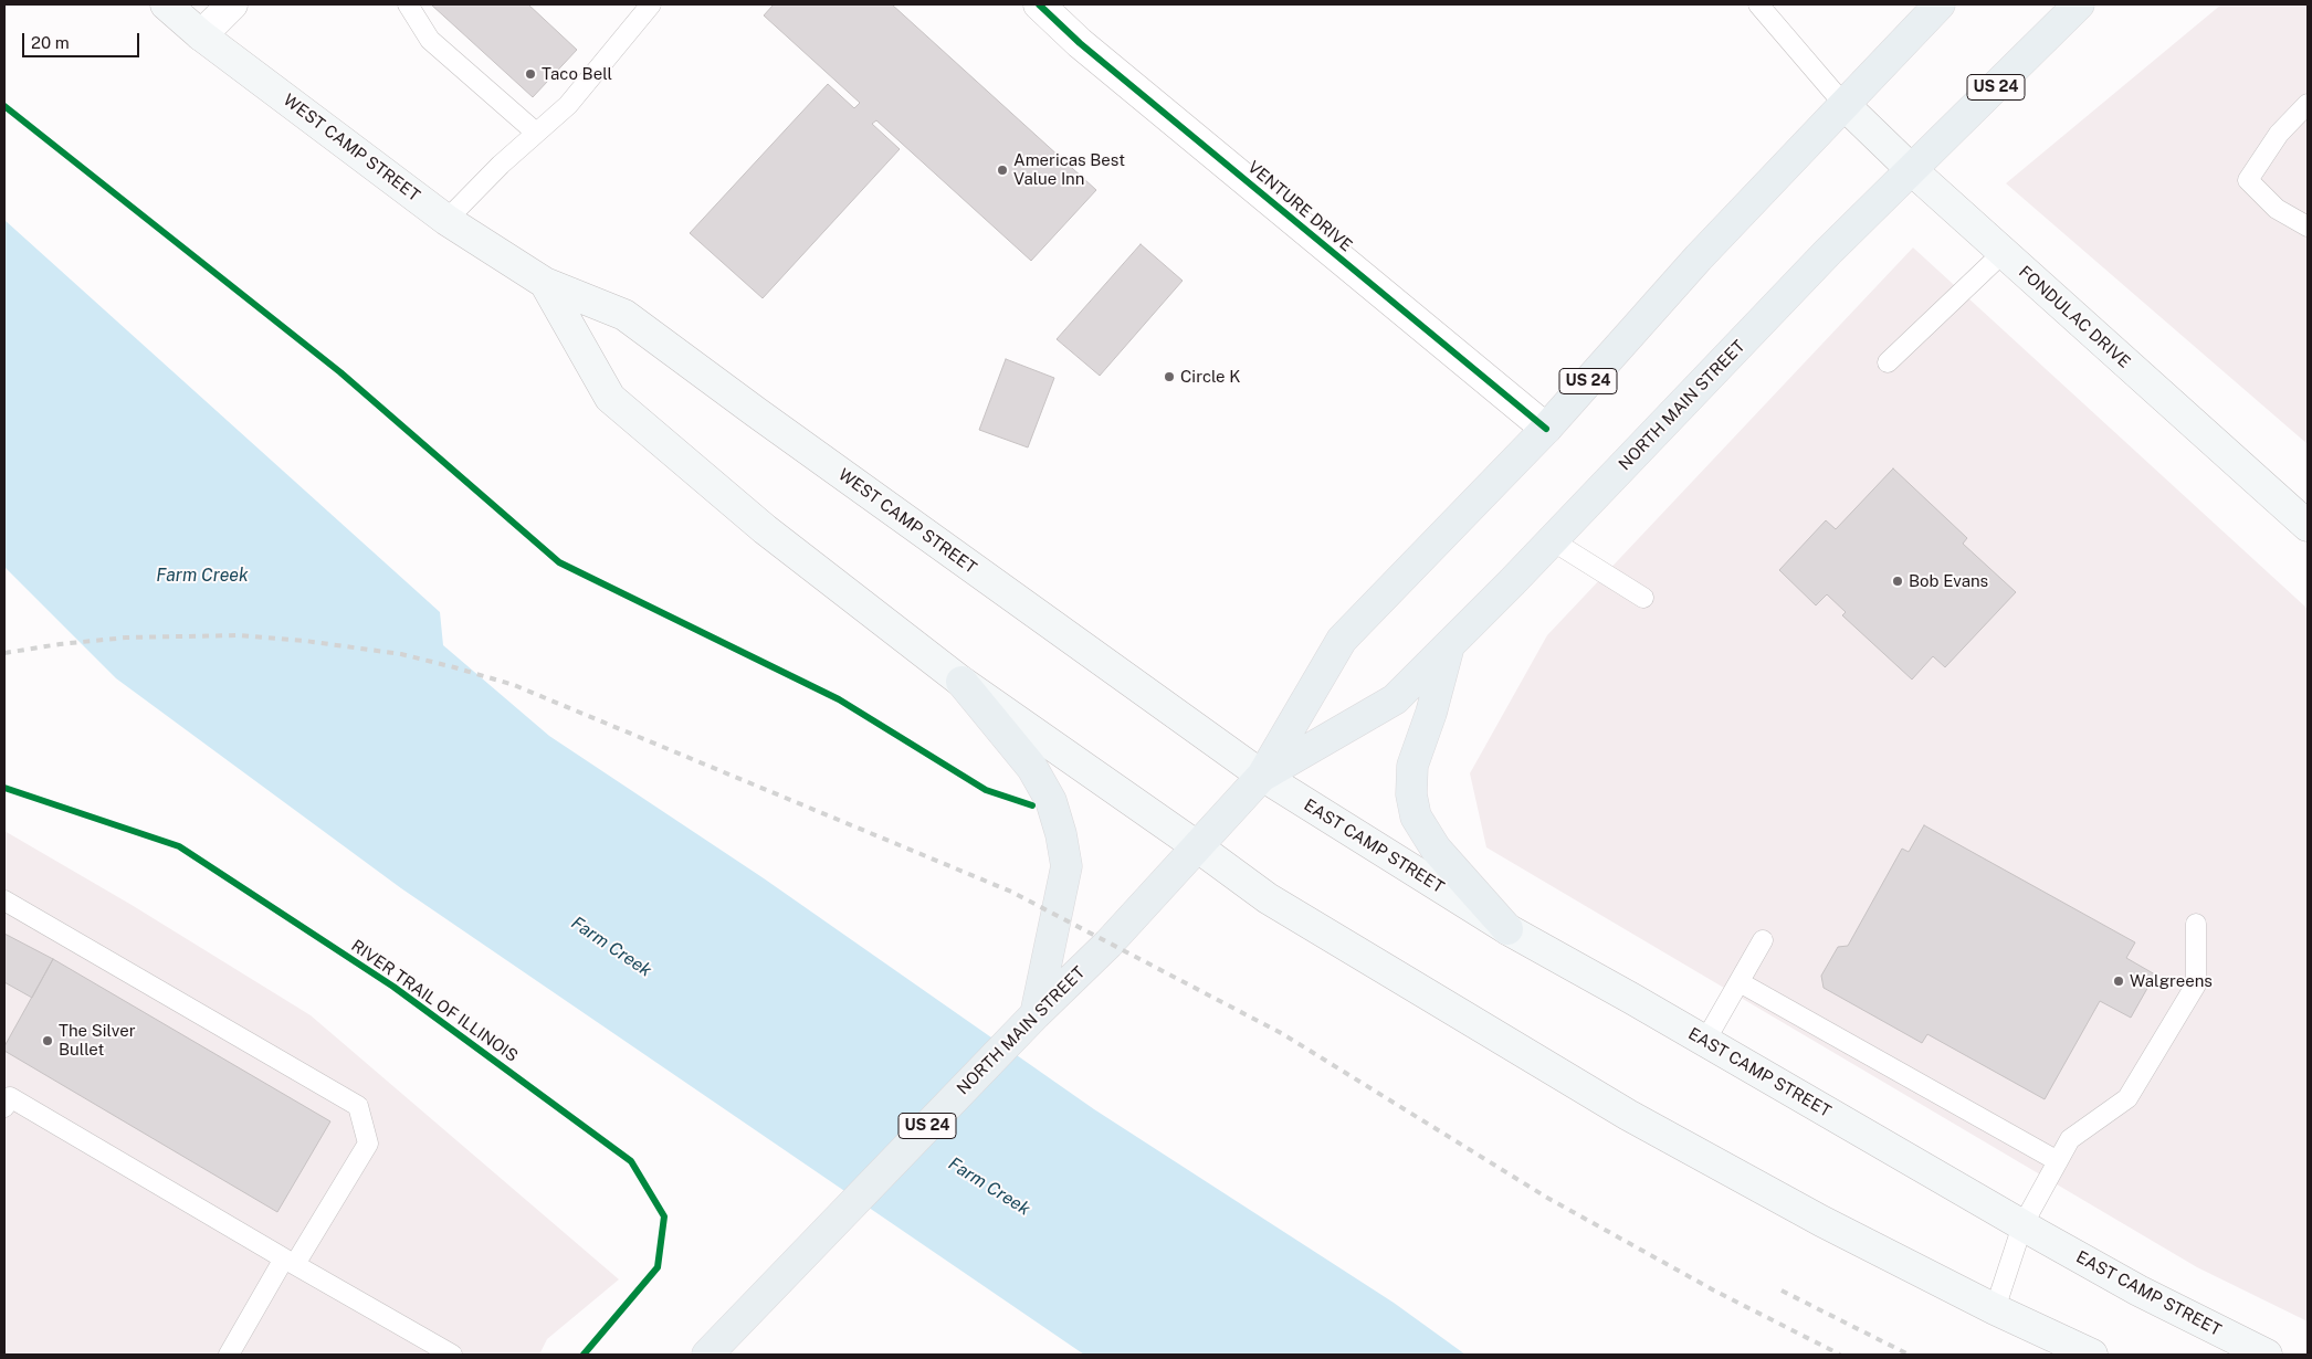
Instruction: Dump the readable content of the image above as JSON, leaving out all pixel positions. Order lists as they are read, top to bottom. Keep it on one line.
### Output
{"streets":{"main road":["US 24","WEST CAMP STREET","FONDULAC DRIVE","NORTH MAIN STREET","EAST CAMP STREET"],"street":["VENTURE DRIVE"],"cycle path":["RIVER TRAIL OF ILLINOIS"]},"crossings":[["WEST CAMP STREET","NORTH MAIN STREET"],["WEST CAMP STREET","EAST CAMP STREET"],["VENTURE DRIVE","NORTH MAIN STREET"],["FONDULAC DRIVE","NORTH MAIN STREET"],["NORTH MAIN STREET","EAST CAMP STREET"]],"water":["Farm Creek"],"places":["Taco Bell","Americas Best Value Inn","Circle K","Bob Evans","Walgreens","The Silver Bullet"],"scale_bar":"20 m"}
